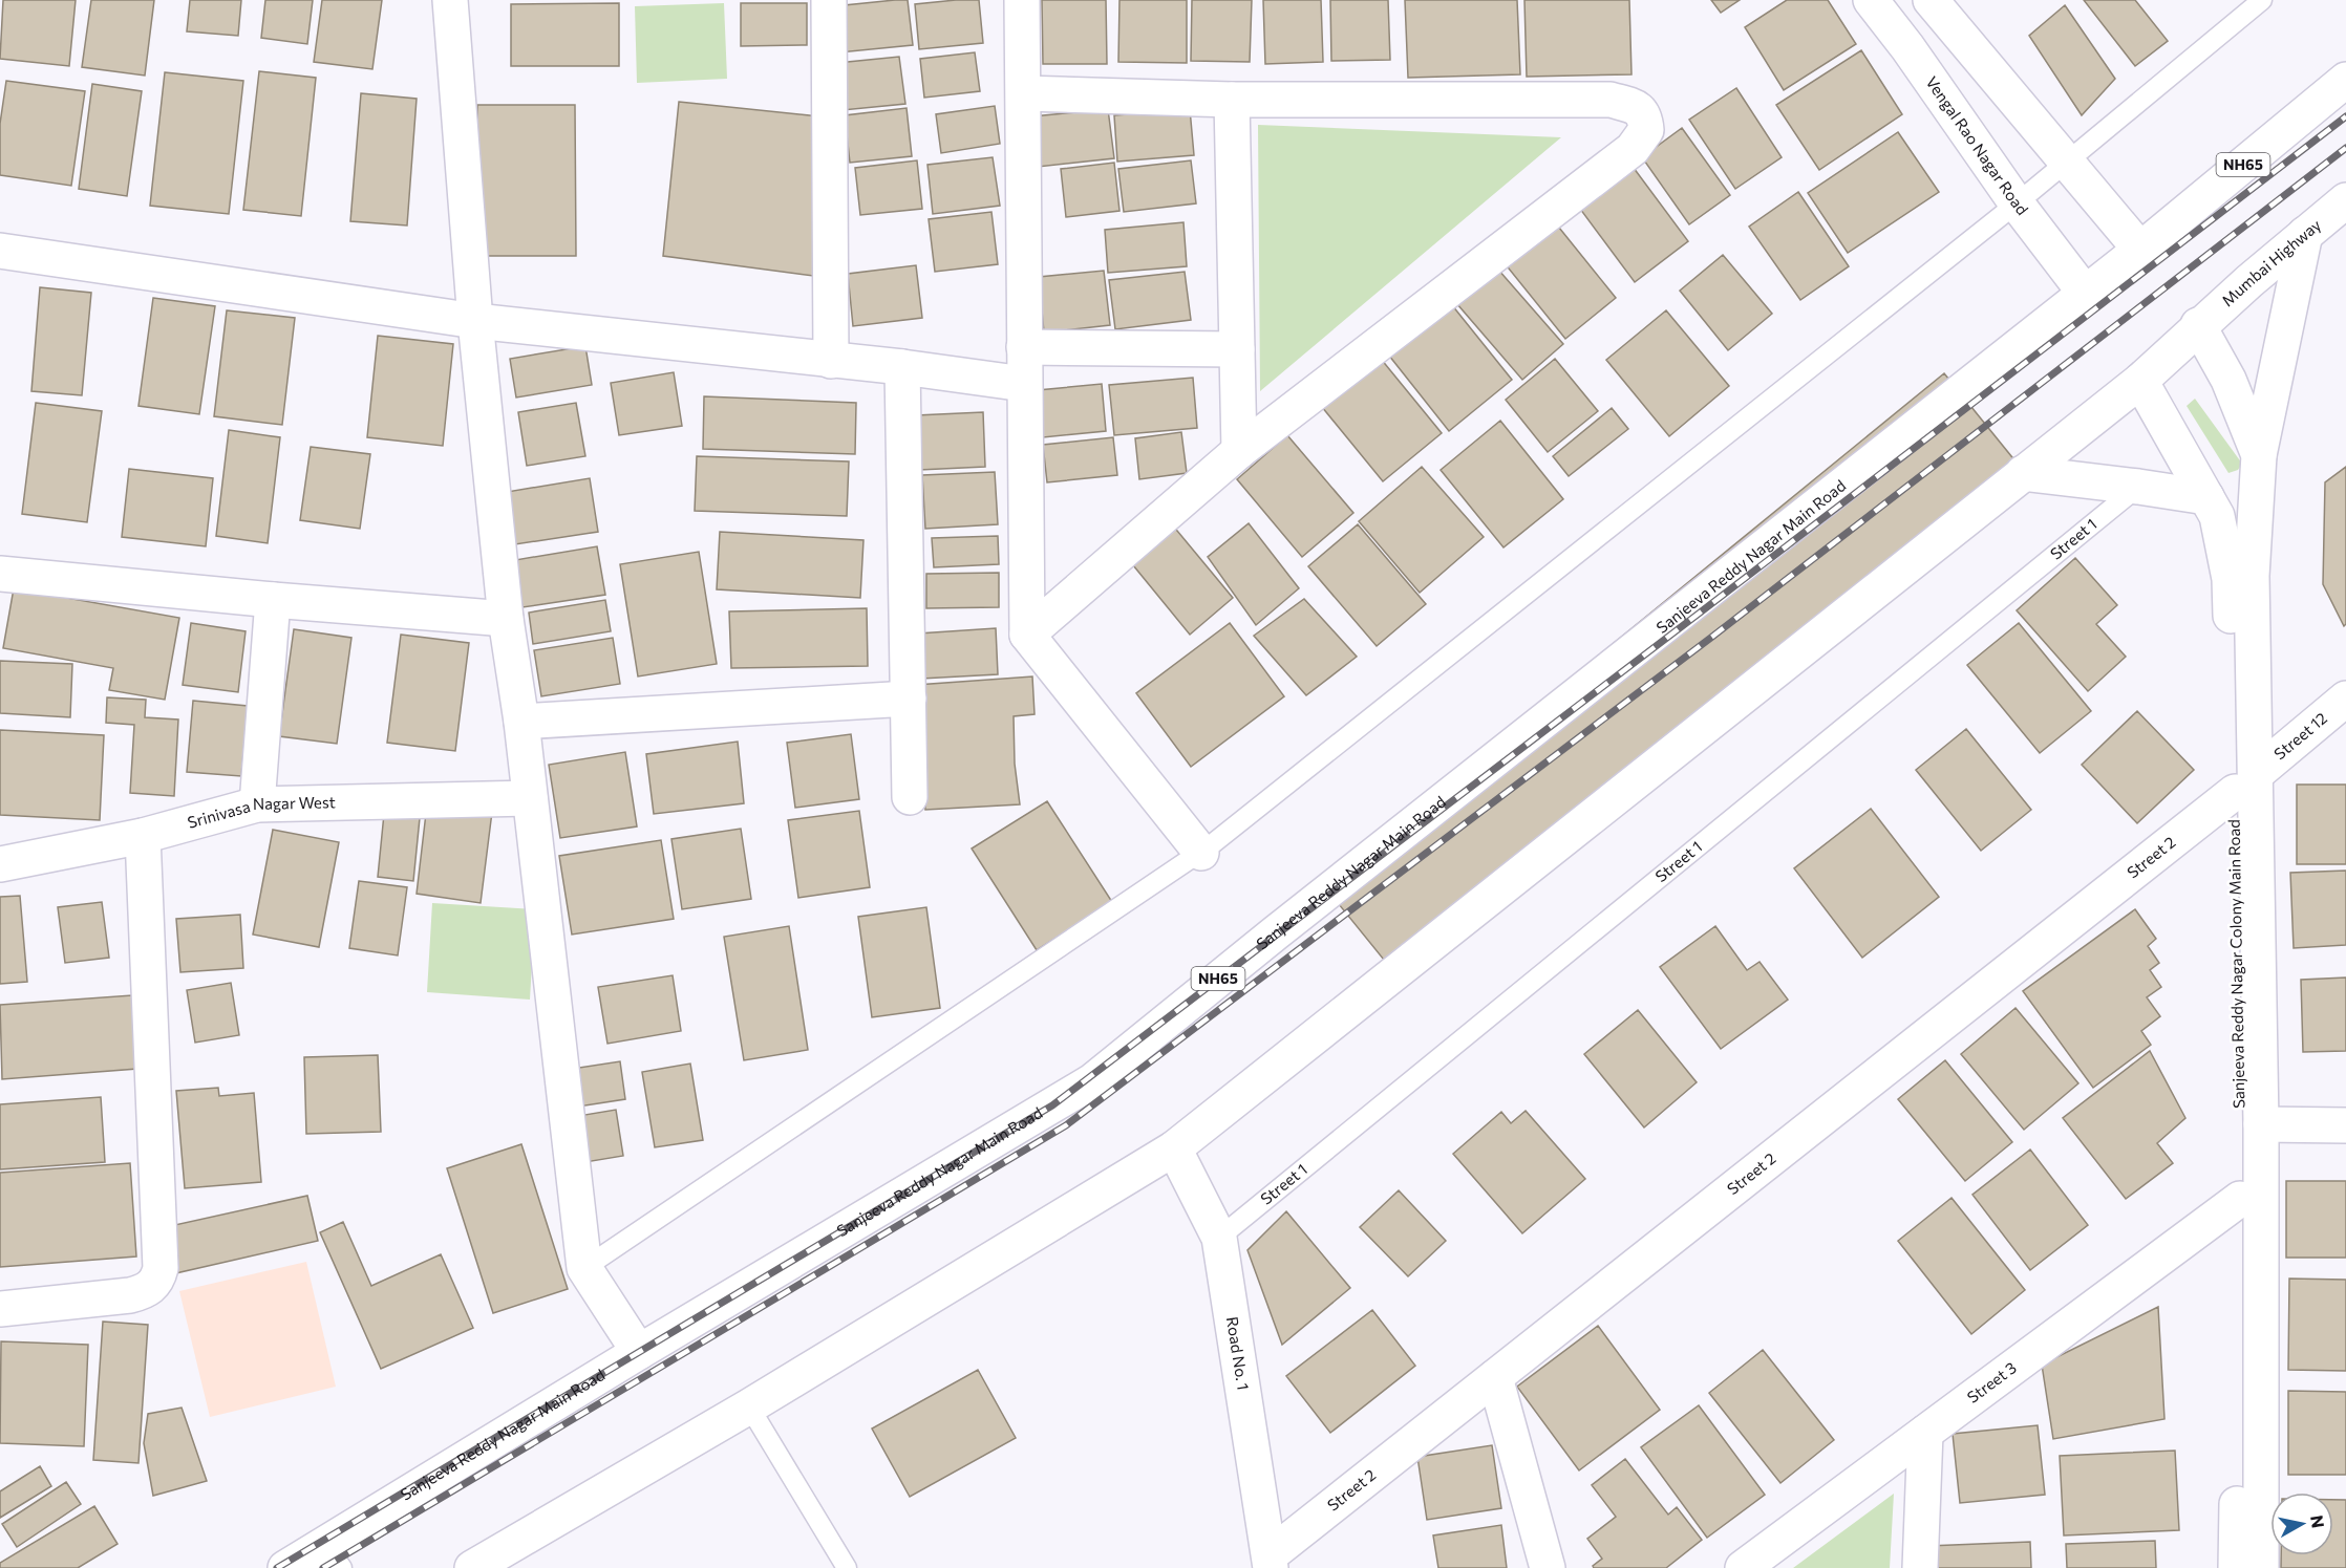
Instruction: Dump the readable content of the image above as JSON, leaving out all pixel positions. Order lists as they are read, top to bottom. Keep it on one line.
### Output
{"streets":{"main road":["Vengal Rao Nagar Road","NH65","Mumbai Highway","Sanjeeva Reddy Nagar Main Road","Street 12","Srinivasa Nagar West","Street 2","Sanjeeva Reddy Nagar Colony Main Road","Road No. 1","Street 3"],"lane":["Street 1"]},"crossings":[["Vengal Rao Nagar Road","NH65"],["Vengal Rao Nagar Road","Sanjeeva Reddy Nagar Main Road"],["NH65","Sanjeeva Reddy Nagar Main Road"],["Mumbai Highway","Sanjeeva Reddy Nagar Colony Main Road"],["Street 1","Road No. 1"],["Street 12","Street 2"],["Street 12","Sanjeeva Reddy Nagar Colony Main Road"],["Street 2","Sanjeeva Reddy Nagar Colony Main Road"],["Street 2","Road No. 1"],["Sanjeeva Reddy Nagar Colony Main Road","Street 3"]],"north":"right"}
